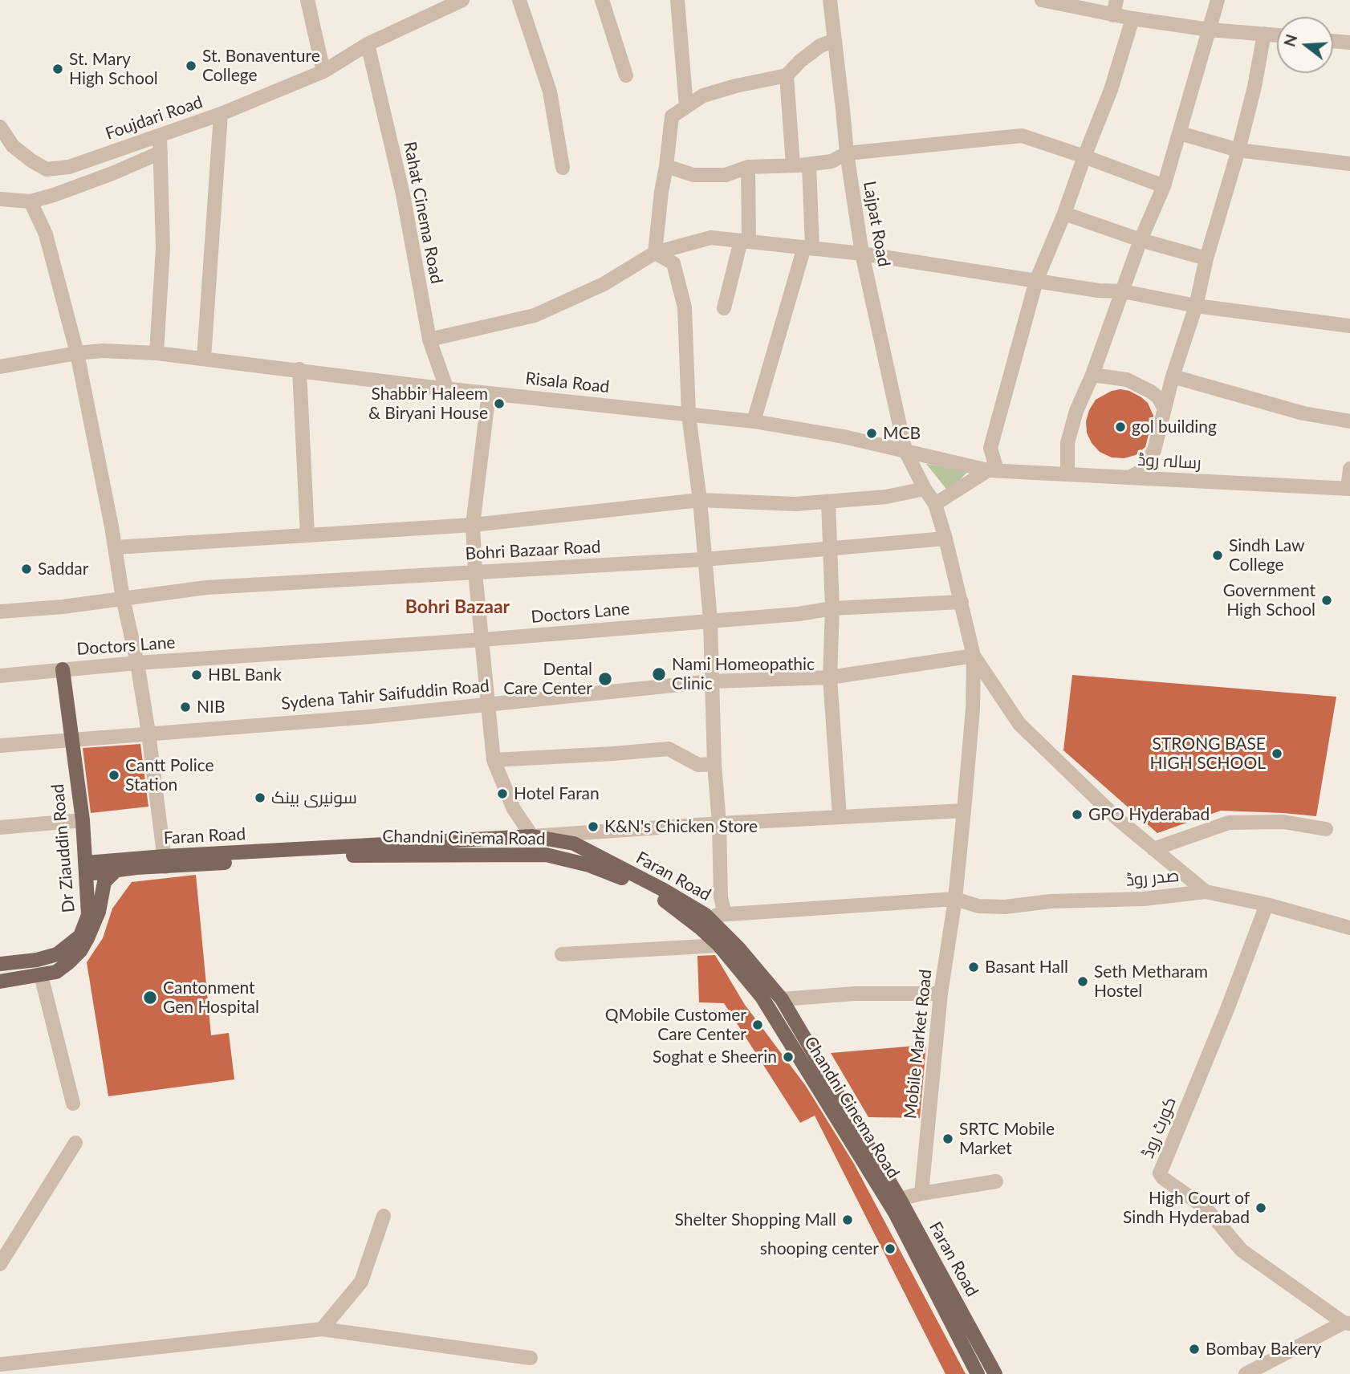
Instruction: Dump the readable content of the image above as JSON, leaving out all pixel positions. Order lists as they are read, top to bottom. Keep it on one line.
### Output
{"streets":{"main road":["Faran Road","Chandni Cinema Road","Dr Ziauddin Road"],"street":["Foujdari Road","Rahat Cinema Road","Lajpat Road","Risala Road","رسالہ روڈ","Bohri Bazaar Road","Doctors Lane","Sydena Tahir Saifuddin Road","صدر روڈ","Mobile Market Road","کورٹ روڈ"]},"crossings":[["Foujdari Road","Rahat Cinema Road"],["Rahat Cinema Road","Risala Road"],["Lajpat Road","Risala Road"],["Lajpat Road","Bohri Bazaar Road"],["Lajpat Road","Doctors Lane"],["Lajpat Road","Sydena Tahir Saifuddin Road"],["Lajpat Road","Mobile Market Road"],["Risala Road","رسالہ روڈ"],["Doctors Lane","Dr Ziauddin Road"],["Sydena Tahir Saifuddin Road","Dr Ziauddin Road"],["Sydena Tahir Saifuddin Road","Mobile Market Road"],["Faran Road","Chandni Cinema Road"],["Faran Road","Dr Ziauddin Road"],["Faran Road","صدر روڈ"],["Chandni Cinema Road","Dr Ziauddin Road"],["صدر روڈ","Mobile Market Road"],["صدر روڈ","کورٹ روڈ"]],"districts":["Bohri Bazaar"],"places":["St. Bonaventure College","St. Mary High School","Shabbir Haleem & Biryani House","gol building","MCB","Sindh Law College","Saddar","Government High School","Nami Homeopathic Clinic","HBL Bank","Dental Care Center","NIB","STRONG BASE HIGH SCHOOL","Cantt Police Station","Hotel Faran","سونیری بینک","GPO Hyderabad","K&N's Chicken Store","Basant Hall","Seth Metharam Hostel","Cantonment Gen Hospital","QMobile Customer Care Center","Soghat e Sheerin","SRTC Mobile Market","High Court of Sindh Hyderabad","Shelter Shopping Mall","shooping center","Bombay Bakery"],"north":"left"}
